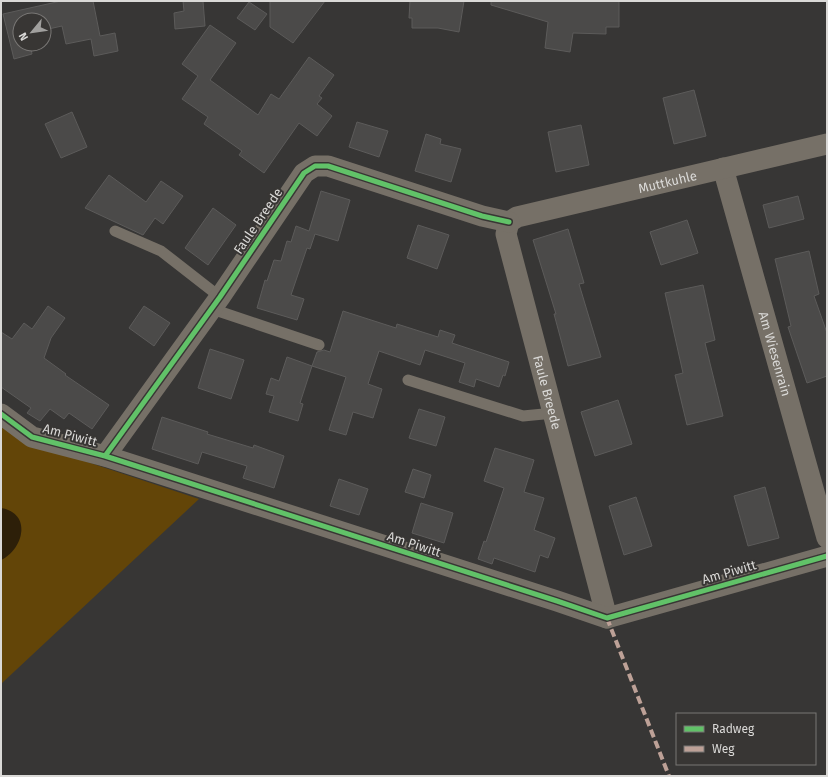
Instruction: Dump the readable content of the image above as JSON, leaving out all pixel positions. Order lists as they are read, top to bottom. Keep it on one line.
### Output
{"streets":{"street":["Muttkuhle","Faule Breede","Am Wiesenrain","Am Piwitt"]},"crossings":[["Muttkuhle","Faule Breede"],["Muttkuhle","Am Wiesenrain"],["Faule Breede","Am Piwitt"]],"legend":["Radweg","Weg"],"north":"bottom left"}
